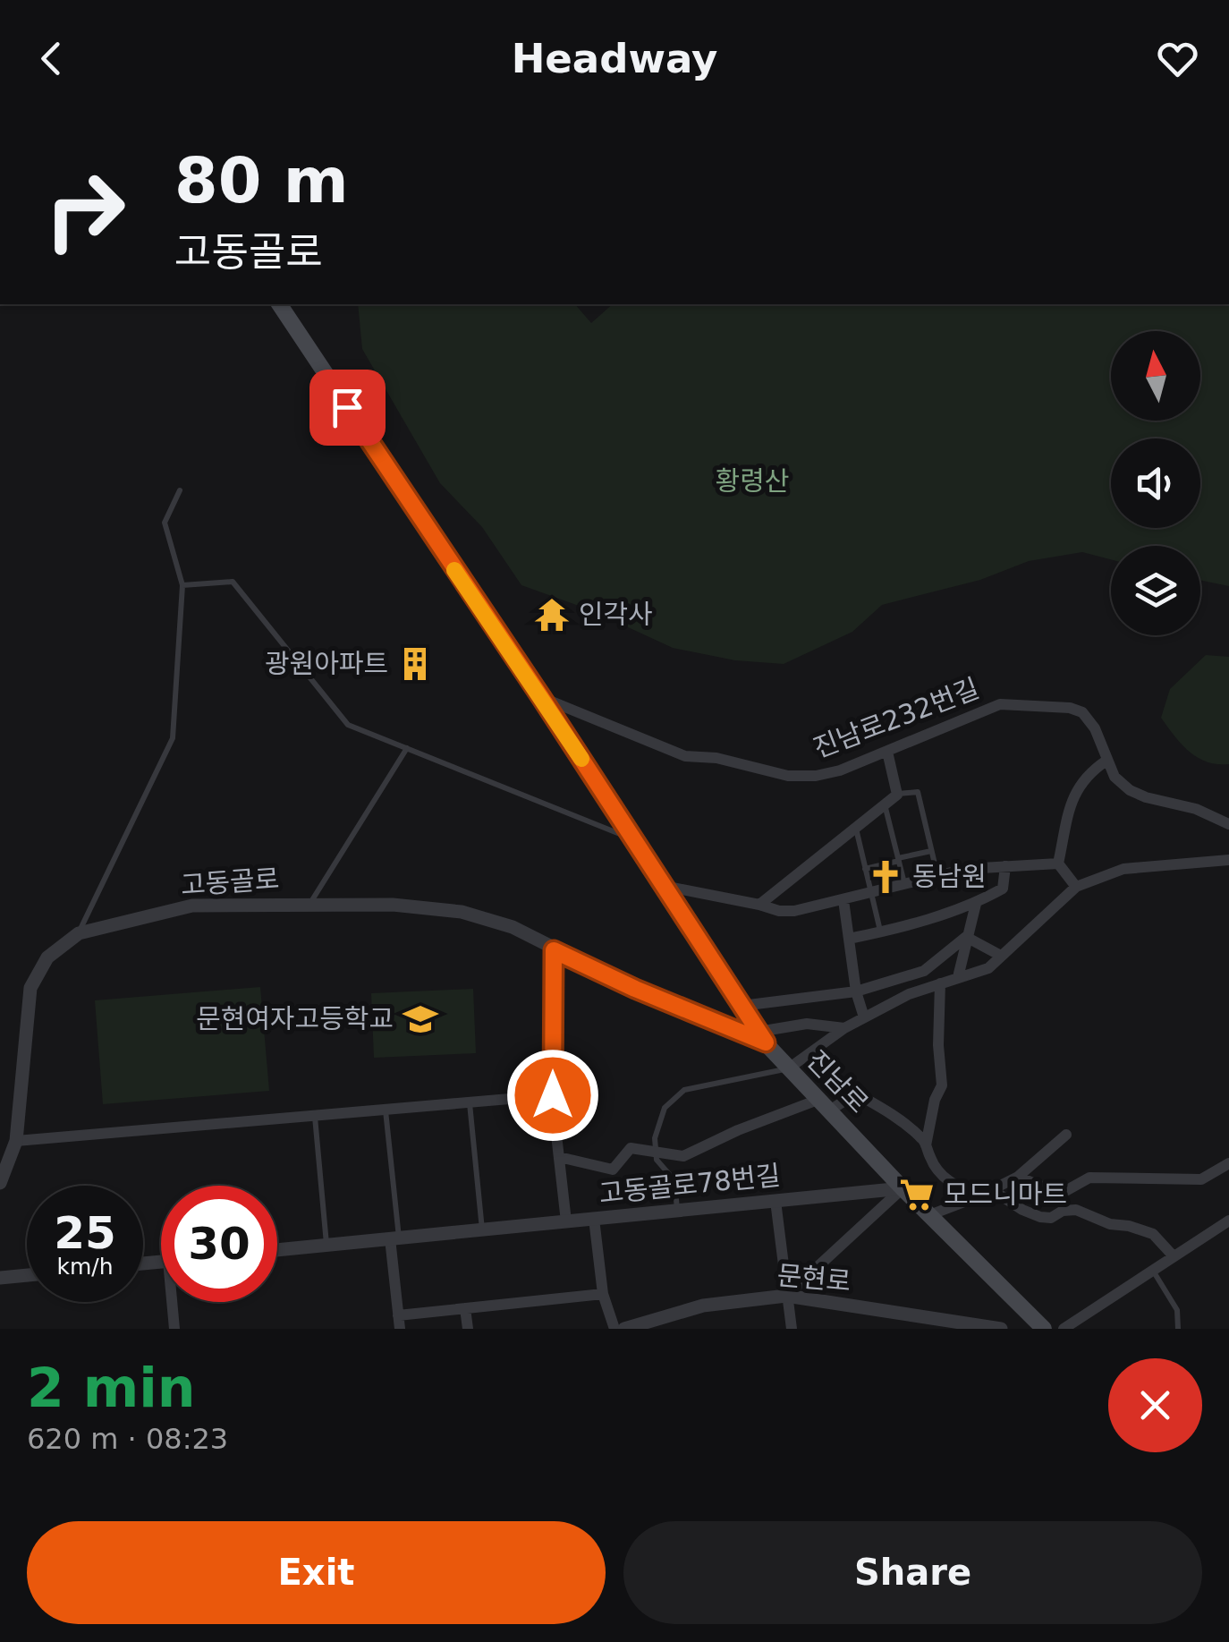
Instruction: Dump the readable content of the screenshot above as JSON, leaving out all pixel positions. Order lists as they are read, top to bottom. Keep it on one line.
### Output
{"streets":{"main road":["진남로"],"street":["진남로232번길","고동골로","고동골로78번길","문현로"]},"crossings":[["진남로232번길","진남로"],["고동골로","진남로"],["진남로","고동골로78번길"]],"parks":["황령산"],"places":{"temple":["인각사"],"building":["광원아파트"],"church":["동남원"],"school or university":["문현여자고등학교"],"supermarket":["모드니마트"]},"north":"top","page":{"header":"Headway","turn":["80 m","고동골로"],"speed":"25 km/h","limit":"30","heading":["2 min","620 m · 08:23"],"buttons":["Exit","Share"]}}
